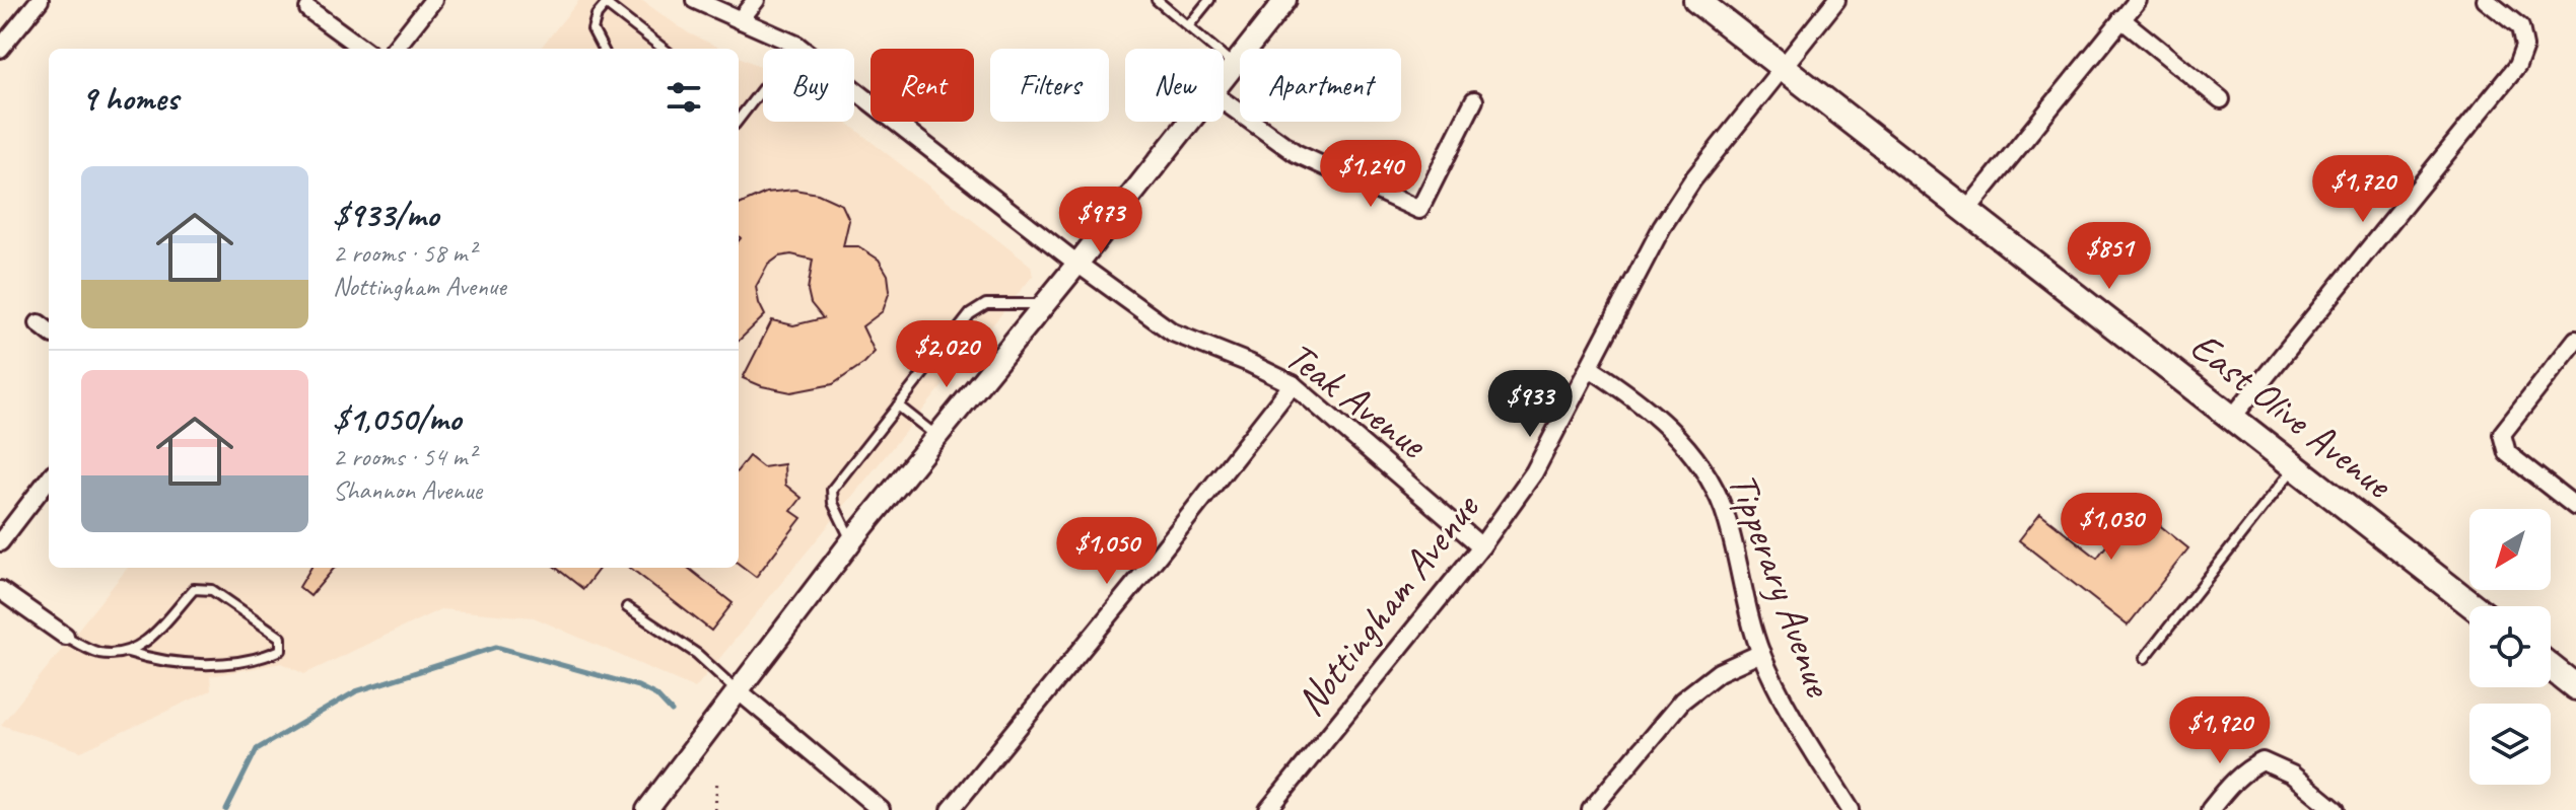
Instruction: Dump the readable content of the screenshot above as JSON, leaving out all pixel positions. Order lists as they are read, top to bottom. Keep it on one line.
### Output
{"streets":{"main road":["East Olive Avenue"],"street":["Teak Avenue","Tipperary Avenue","Nottingham Avenue"]},"crossings":[["Teak Avenue","Nottingham Avenue"],["East Olive Avenue","Nottingham Avenue"],["Tipperary Avenue","Nottingham Avenue"]],"north":"bottom left","page":{"chip":["Buy","Rent","Filters","New","Apartment"],"heading":"9 homes","price":["$1,240","$1,720","$973","$851","$2,020","$933","$1,030","$1,050","$1,920"],"list":[{"name":"$933/mo","note":"2 rooms · 58 m² · Nottingham Avenue"},{"name":"$1,050/mo","note":"2 rooms · 54 m² · Shannon Avenue"}]}}
